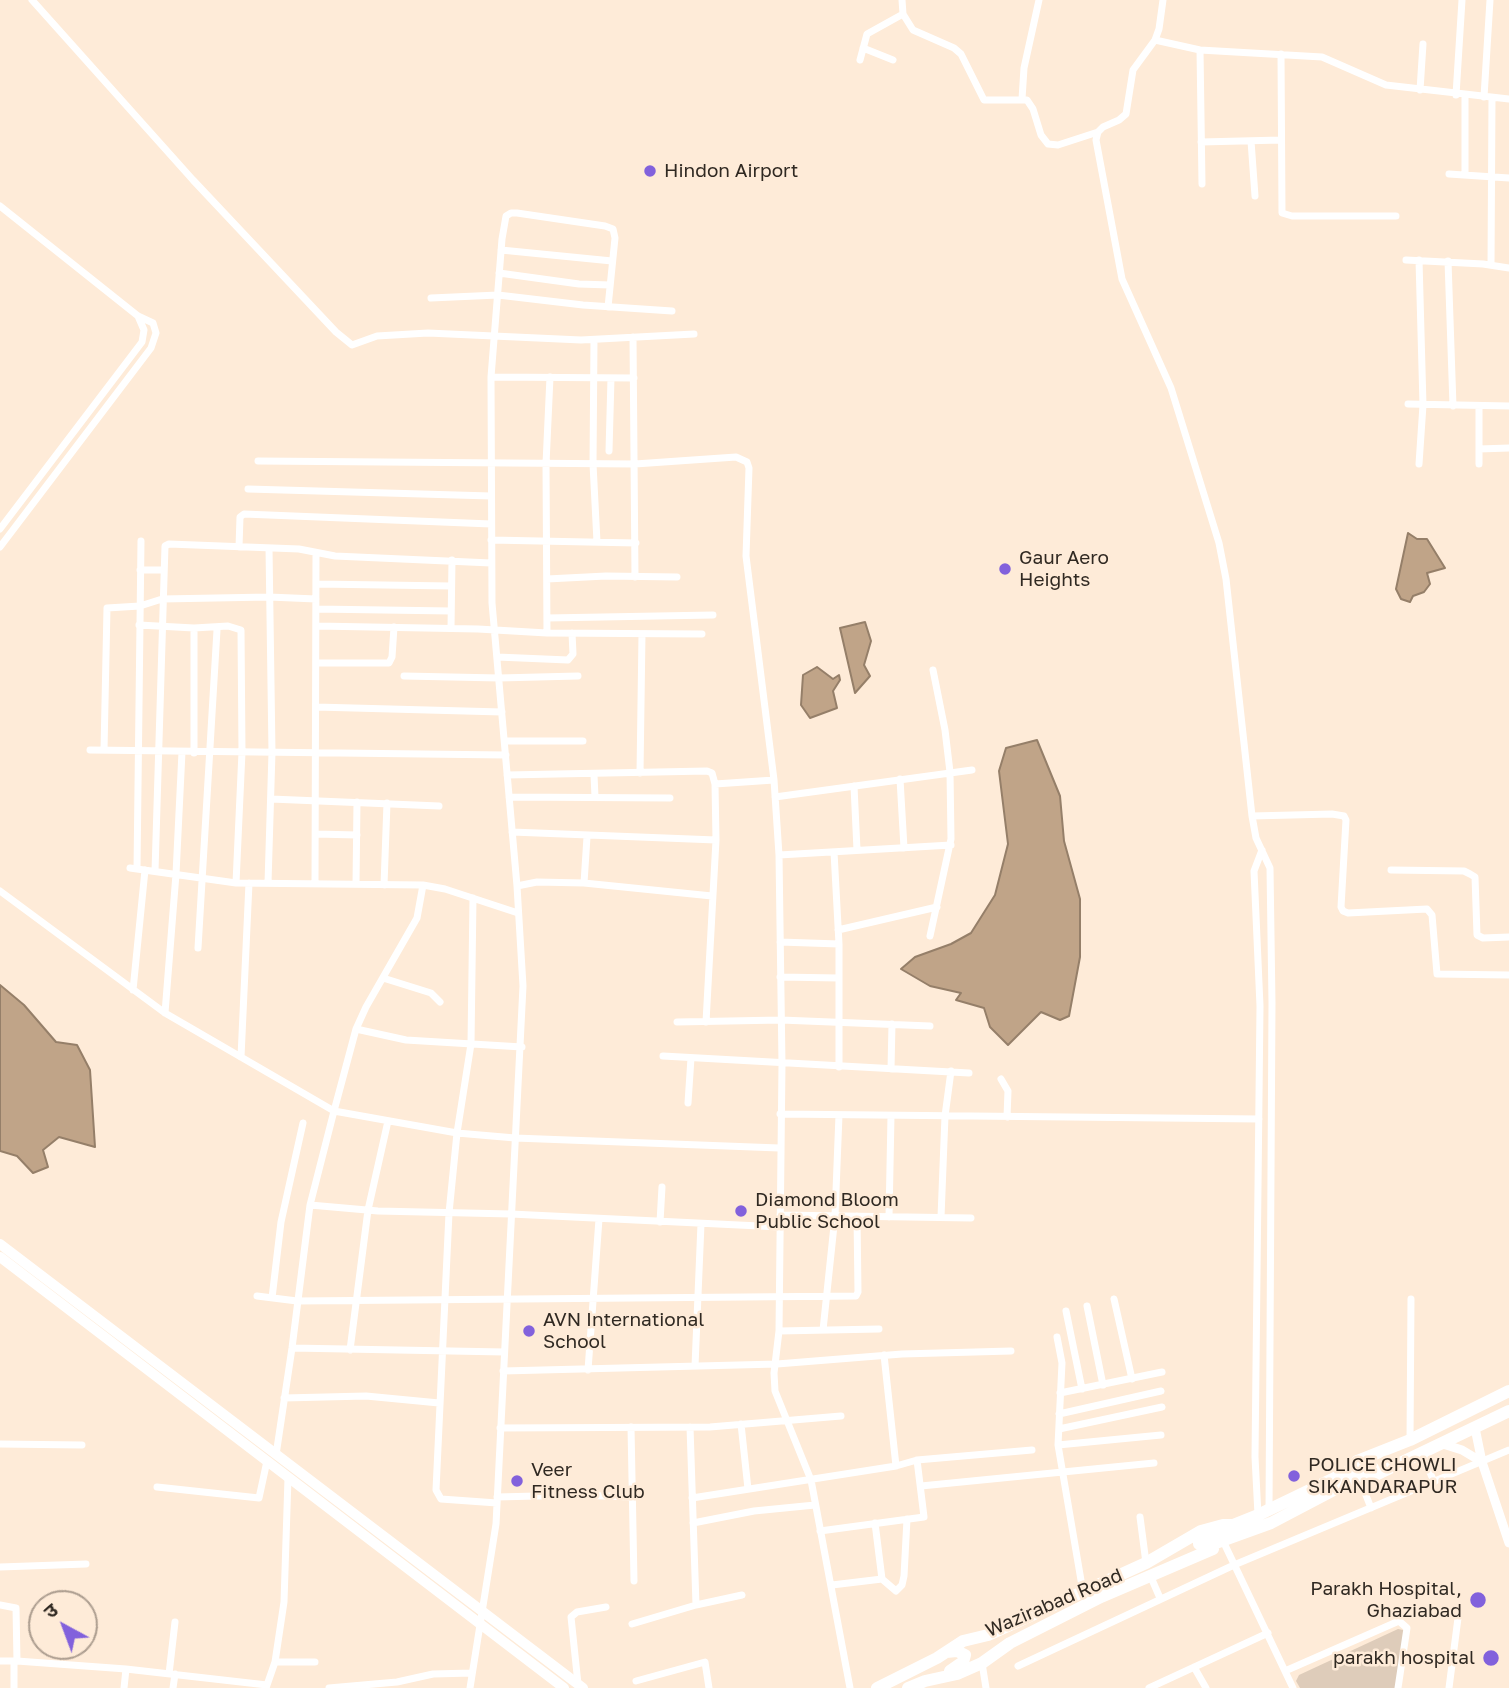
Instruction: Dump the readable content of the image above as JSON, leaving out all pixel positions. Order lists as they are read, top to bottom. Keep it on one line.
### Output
{"streets":{"highway":["Wazirabad Road"]},"places":["Hindon Airport","Gaur Aero Heights","Diamond Bloom Public School","AVN International School","POLICE CHOWLI SIKANDARAPUR","Veer Fitness Club","Parakh Hospital, Ghaziabad","parakh hospital"],"north":"top left"}
